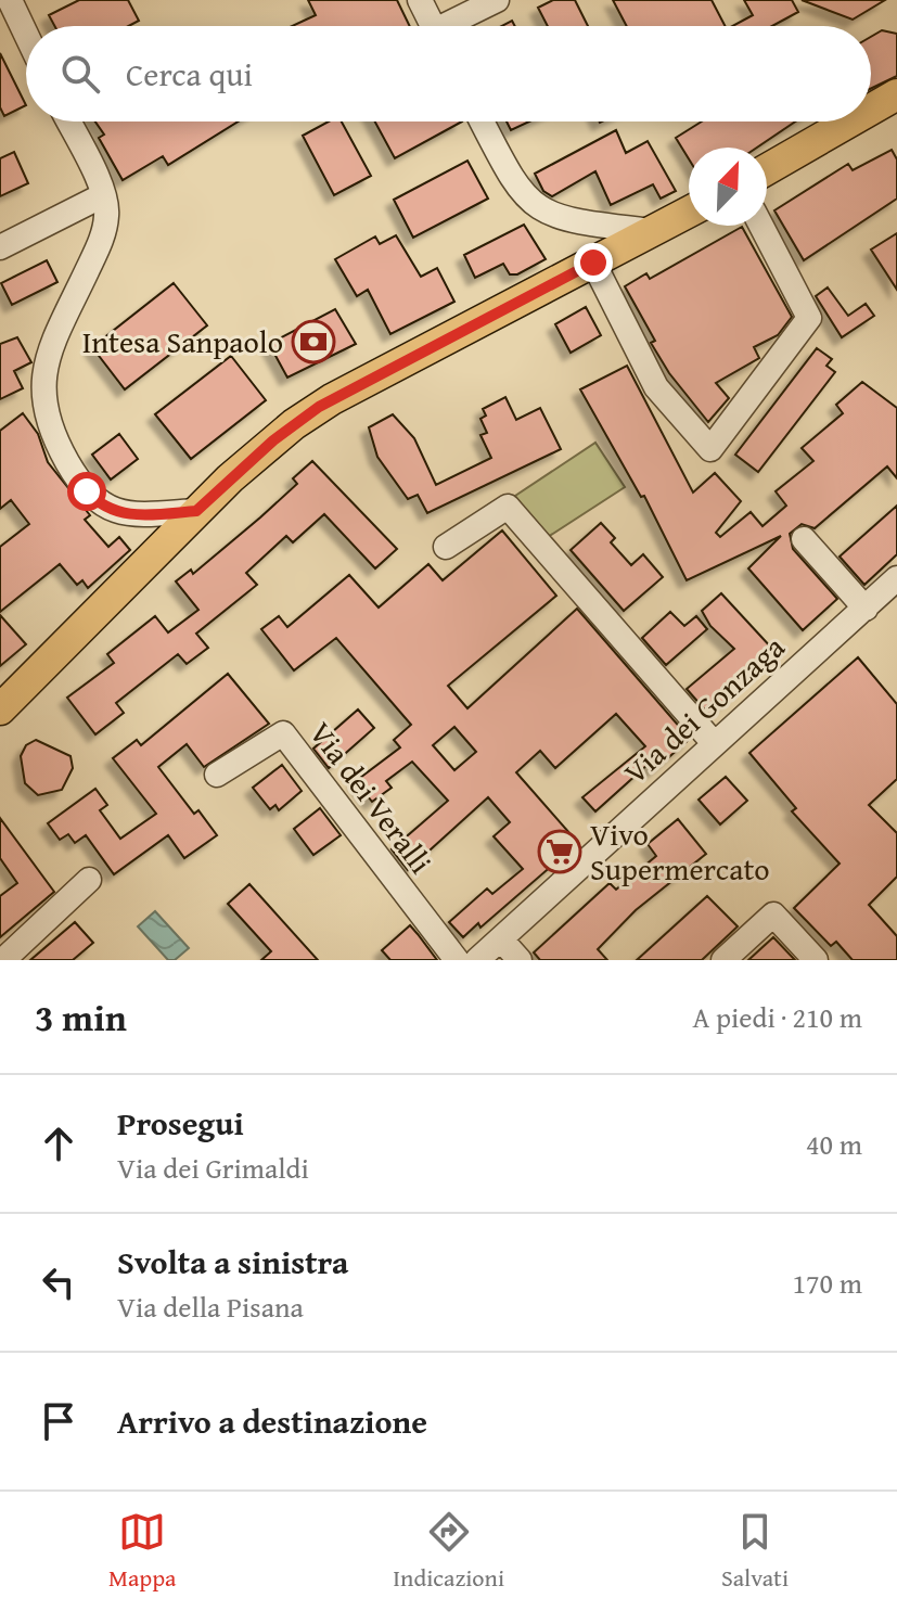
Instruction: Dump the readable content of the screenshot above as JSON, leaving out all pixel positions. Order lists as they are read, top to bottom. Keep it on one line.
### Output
{"streets":{"street":["Via dei Gonzaga","Via dei Veralli"]},"places":{"bank":["Intesa Sanpaolo"],"supermarket":["Vivo Supermercato"]},"north":"top right","page":{"search":"Cerca qui","heading":["3 min","A piedi · 210 m"],"list":[["Prosegui","Via dei Grimaldi","40 m"],["Svolta a sinistra","Via della Pisana","170 m"],"Arrivo a destinazione"],"nav":["Mappa","Indicazioni","Salvati"]}}
